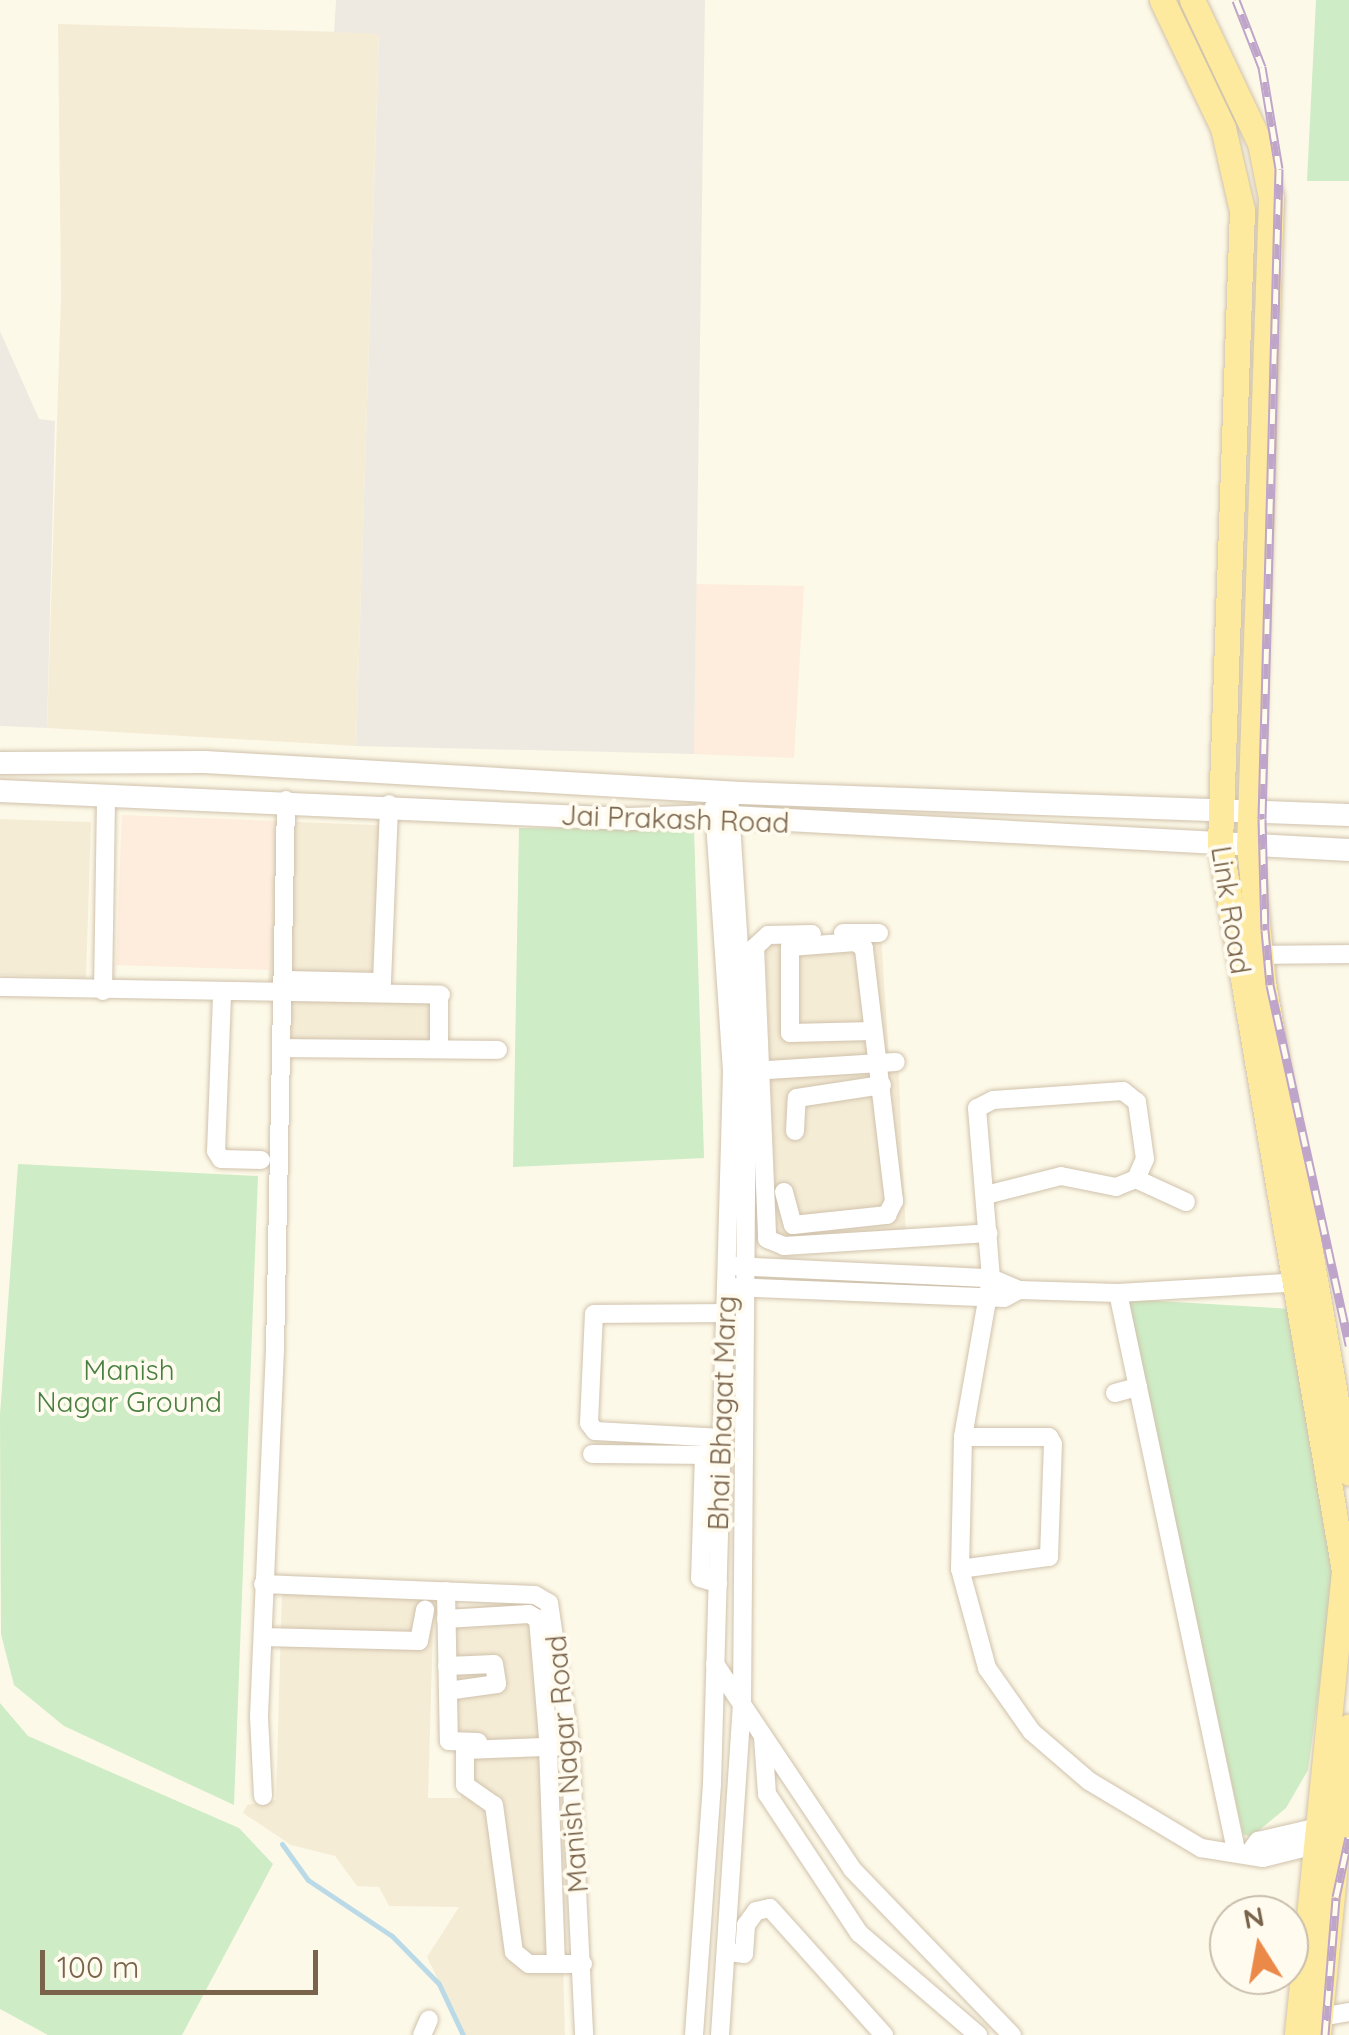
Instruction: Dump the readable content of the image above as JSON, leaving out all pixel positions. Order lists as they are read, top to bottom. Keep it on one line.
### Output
{"streets":{"main road":["Jai Prakash Road","Link Road"],"street":["Bhai Bhagat Marg","Manish Nagar Road"]},"crossings":[["Jai Prakash Road","Link Road"]],"parks":["Manish Nagar Ground"],"scale_bar":"100 m","north":"top"}
